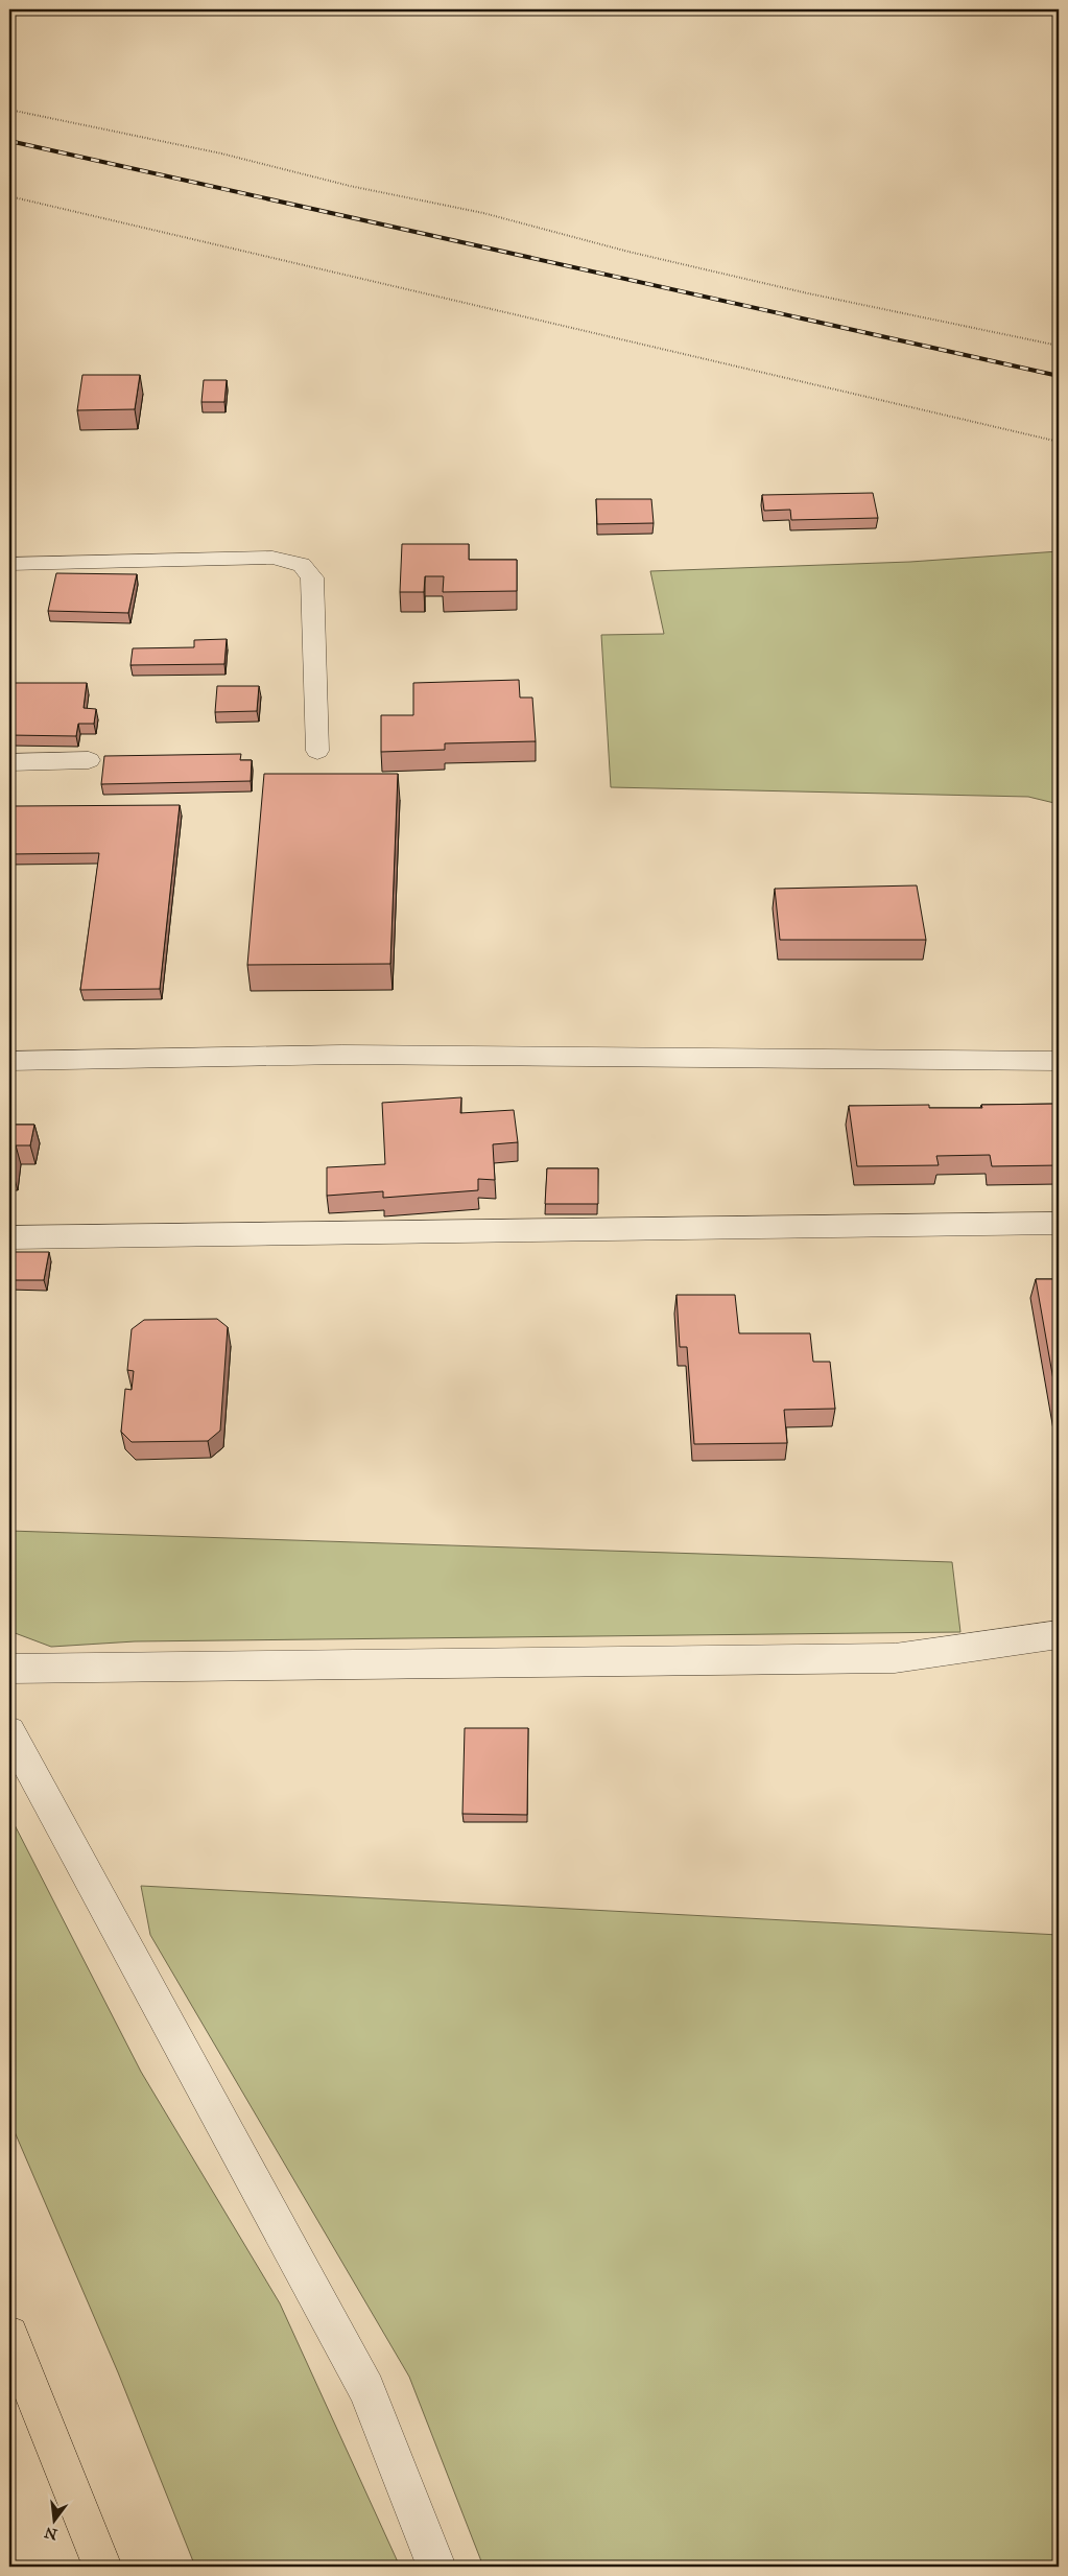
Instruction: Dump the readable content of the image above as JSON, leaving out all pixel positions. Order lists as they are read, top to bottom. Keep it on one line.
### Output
{"north":"bottom"}
